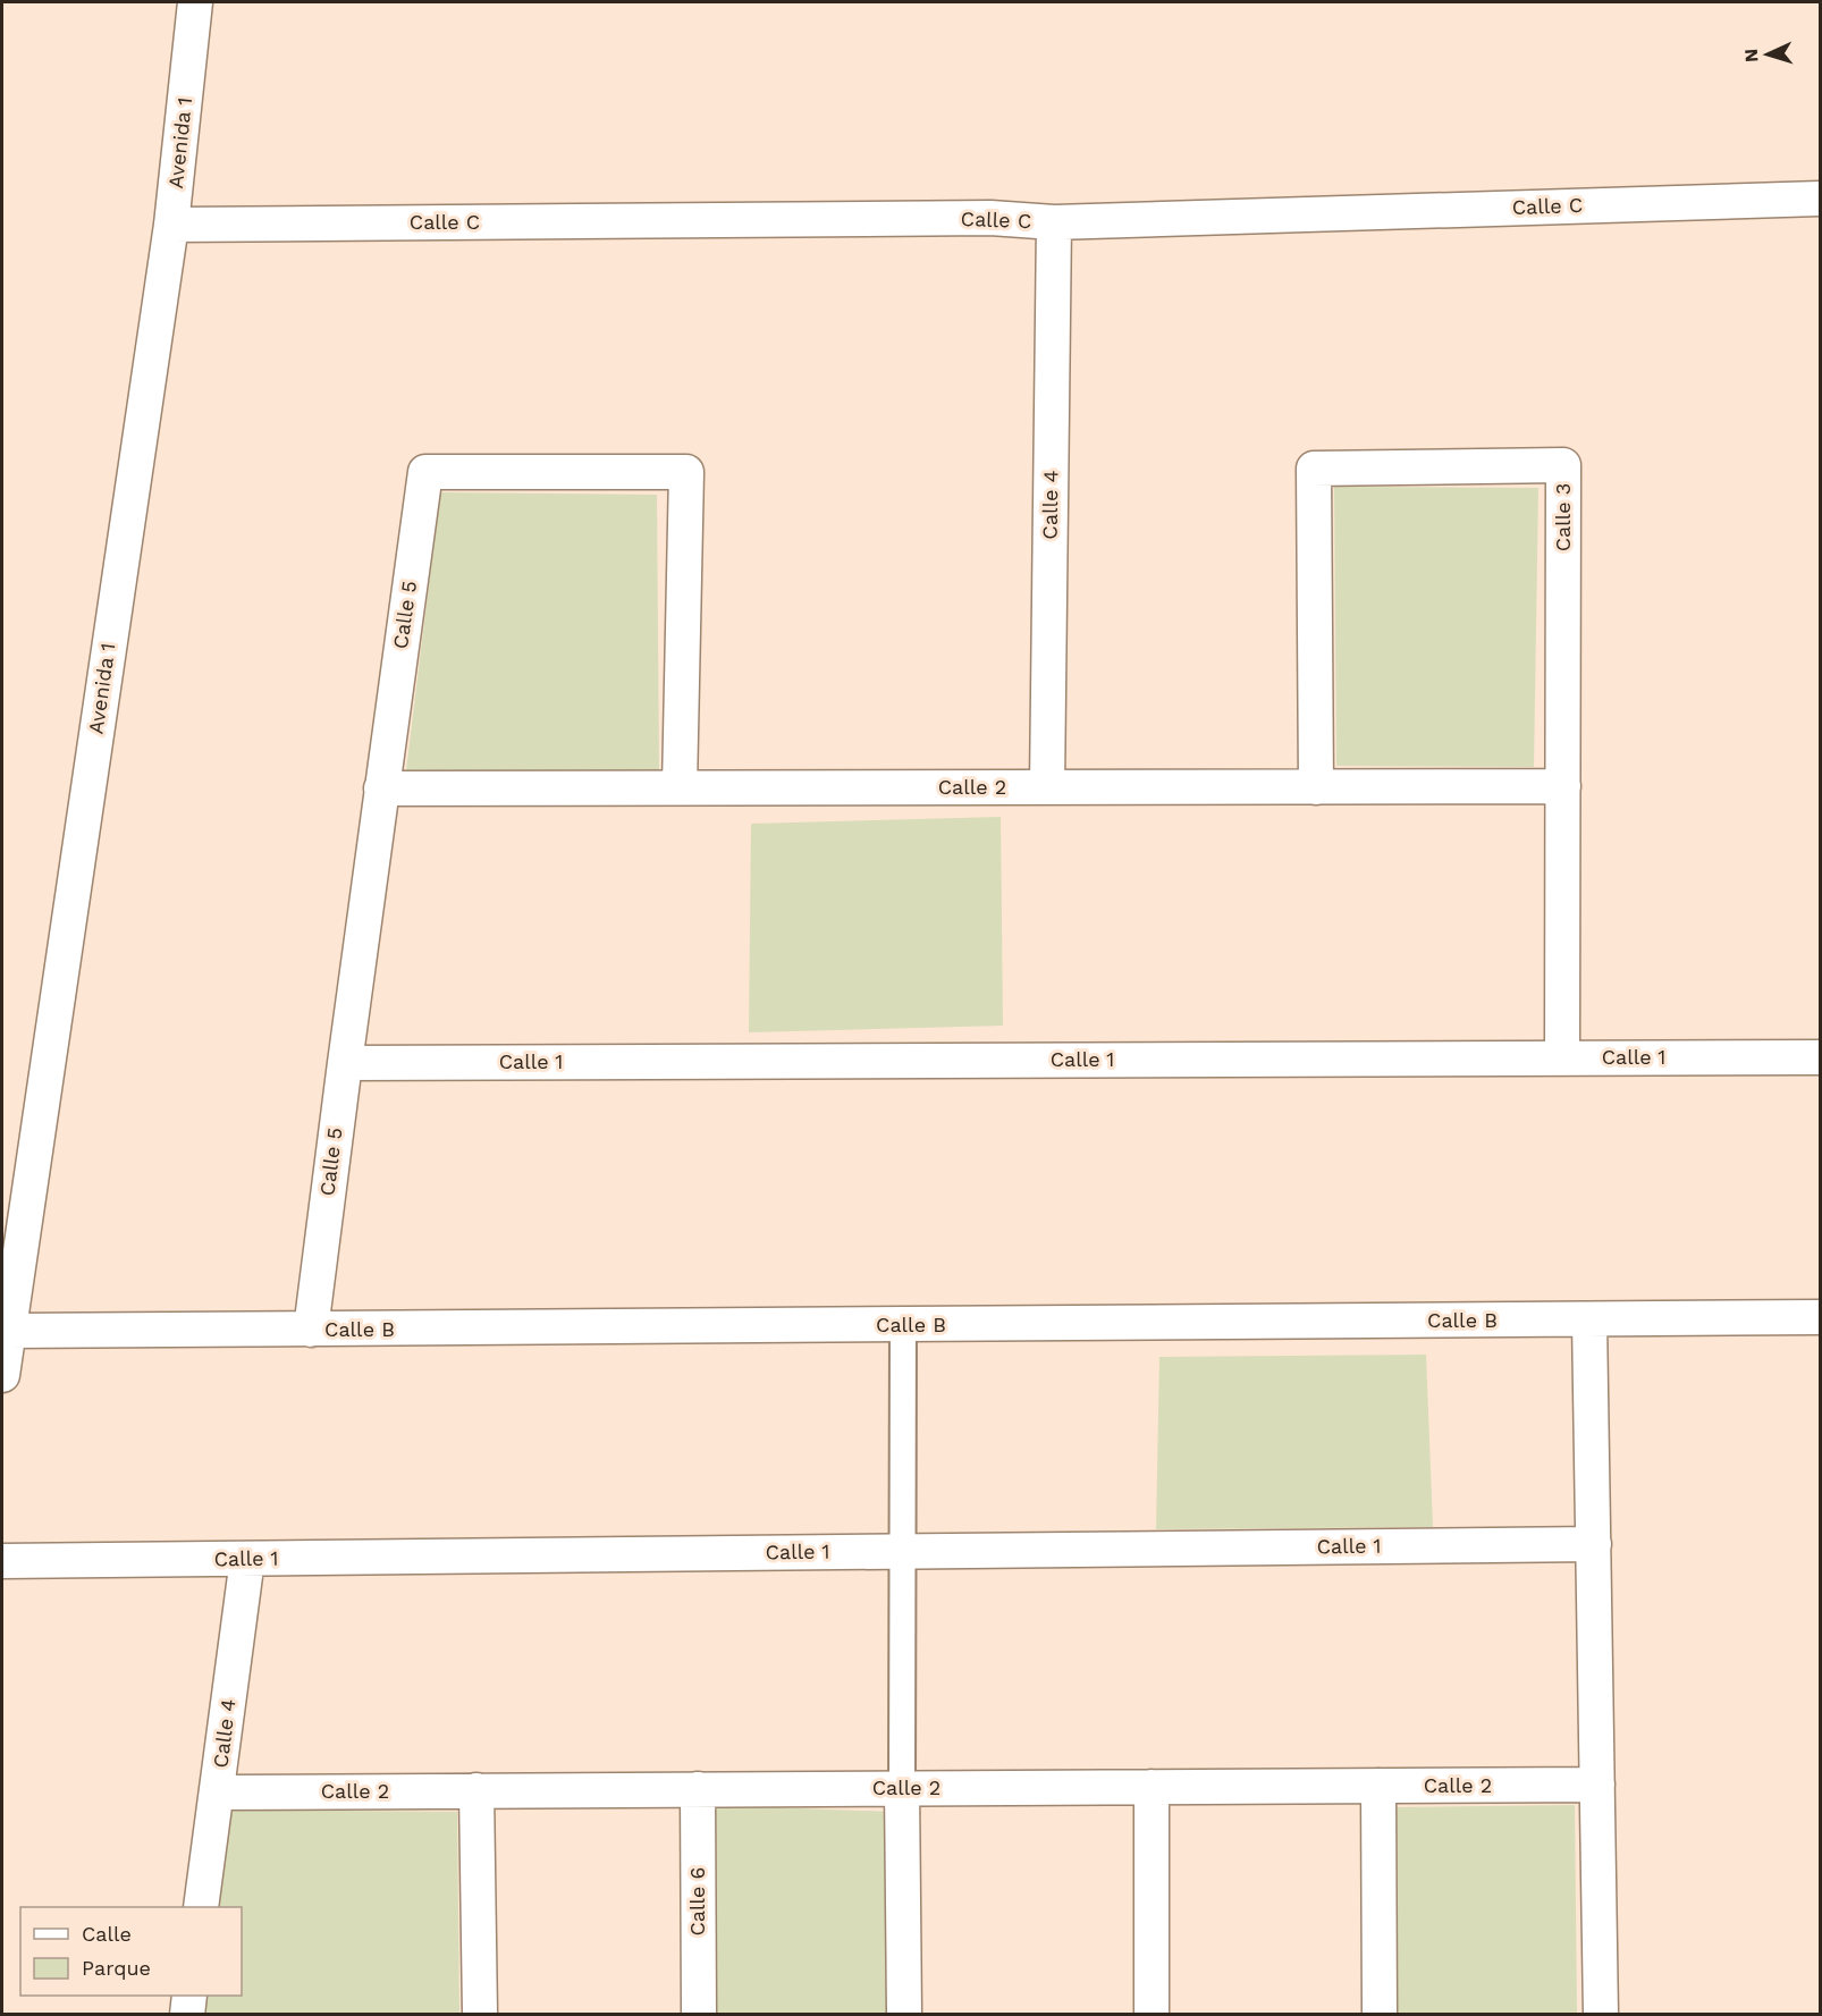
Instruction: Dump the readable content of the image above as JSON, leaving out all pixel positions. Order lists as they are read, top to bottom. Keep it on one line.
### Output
{"streets":{"street":["Avenida 1","Calle C","Calle 4","Calle 3","Calle 5","Calle 2","Calle 1","Calle B","Calle 6"]},"crossings":[["Avenida 1","Calle C"],["Avenida 1","Calle B"],["Calle C","Calle 4"],["Calle 4","Calle 2"],["Calle 4","Calle 1"],["Calle 3","Calle 2"],["Calle 3","Calle 1"],["Calle 5","Calle 2"],["Calle 5","Calle 1"],["Calle 5","Calle B"],["Calle 2","Calle 6"]],"legend":["Calle","Parque"],"north":"left"}
